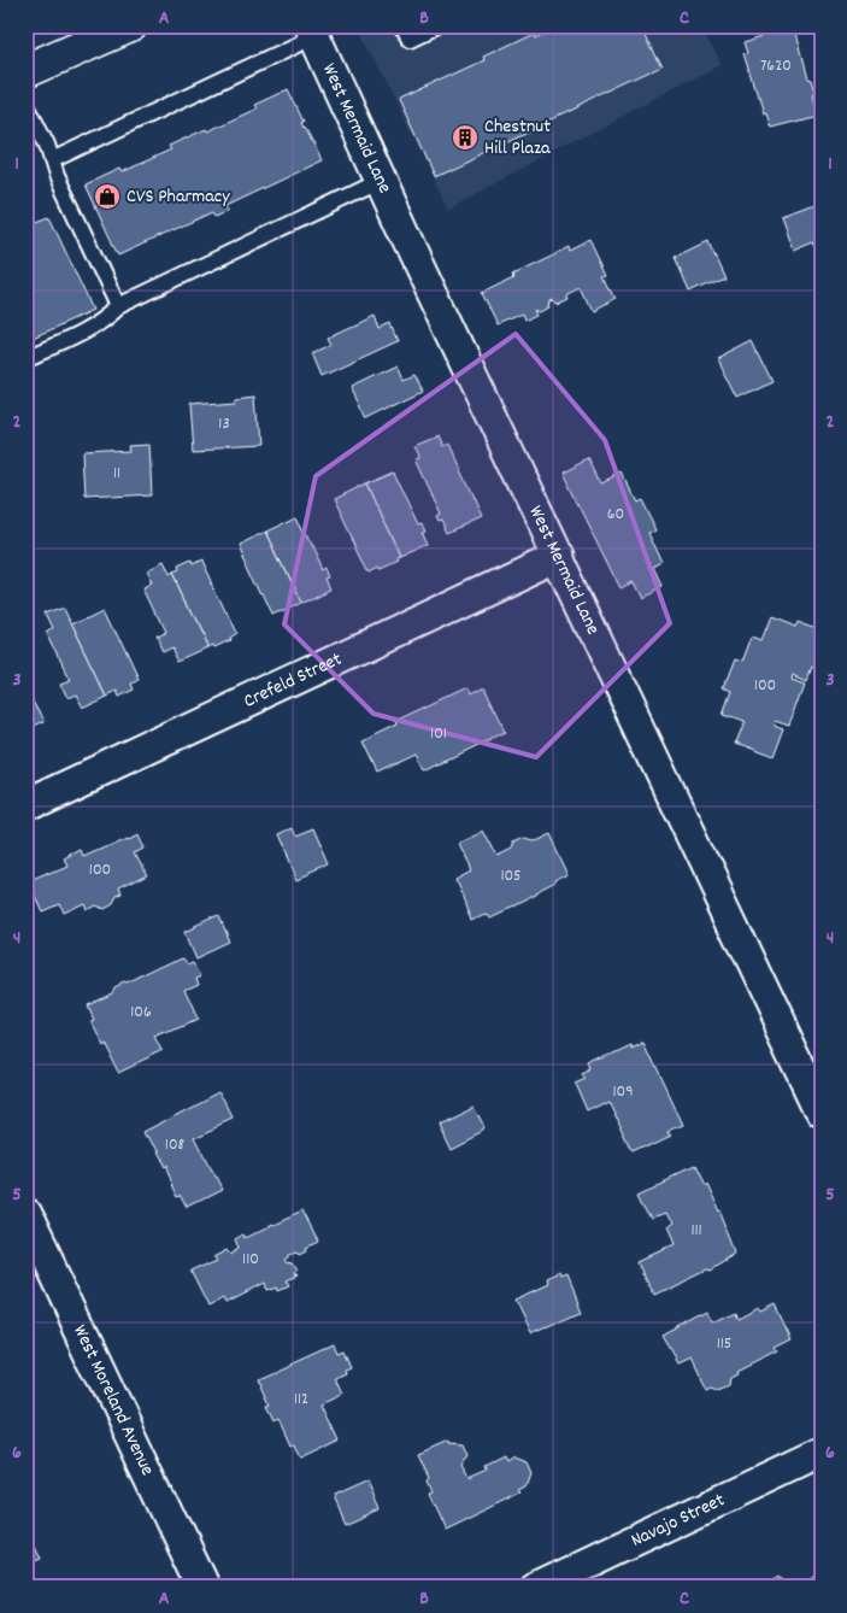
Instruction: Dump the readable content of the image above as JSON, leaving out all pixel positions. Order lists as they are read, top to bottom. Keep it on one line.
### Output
{"streets":{"street":["West Mermaid Lane","Crefeld Street","West Moreland Avenue","Navajo Street"]},"crossings":[["West Mermaid Lane","Crefeld Street"]],"places":{"building":["Chestnut Hill Plaza"],"shop":["CVS Pharmacy"]},"house_numbers":["7620","13","11","60","100","101","100","105","106","109","108","111","110","115","112"],"grid":{"columns":["A","B","C"],"rows":["1","2","3","4","5","6"]}}
